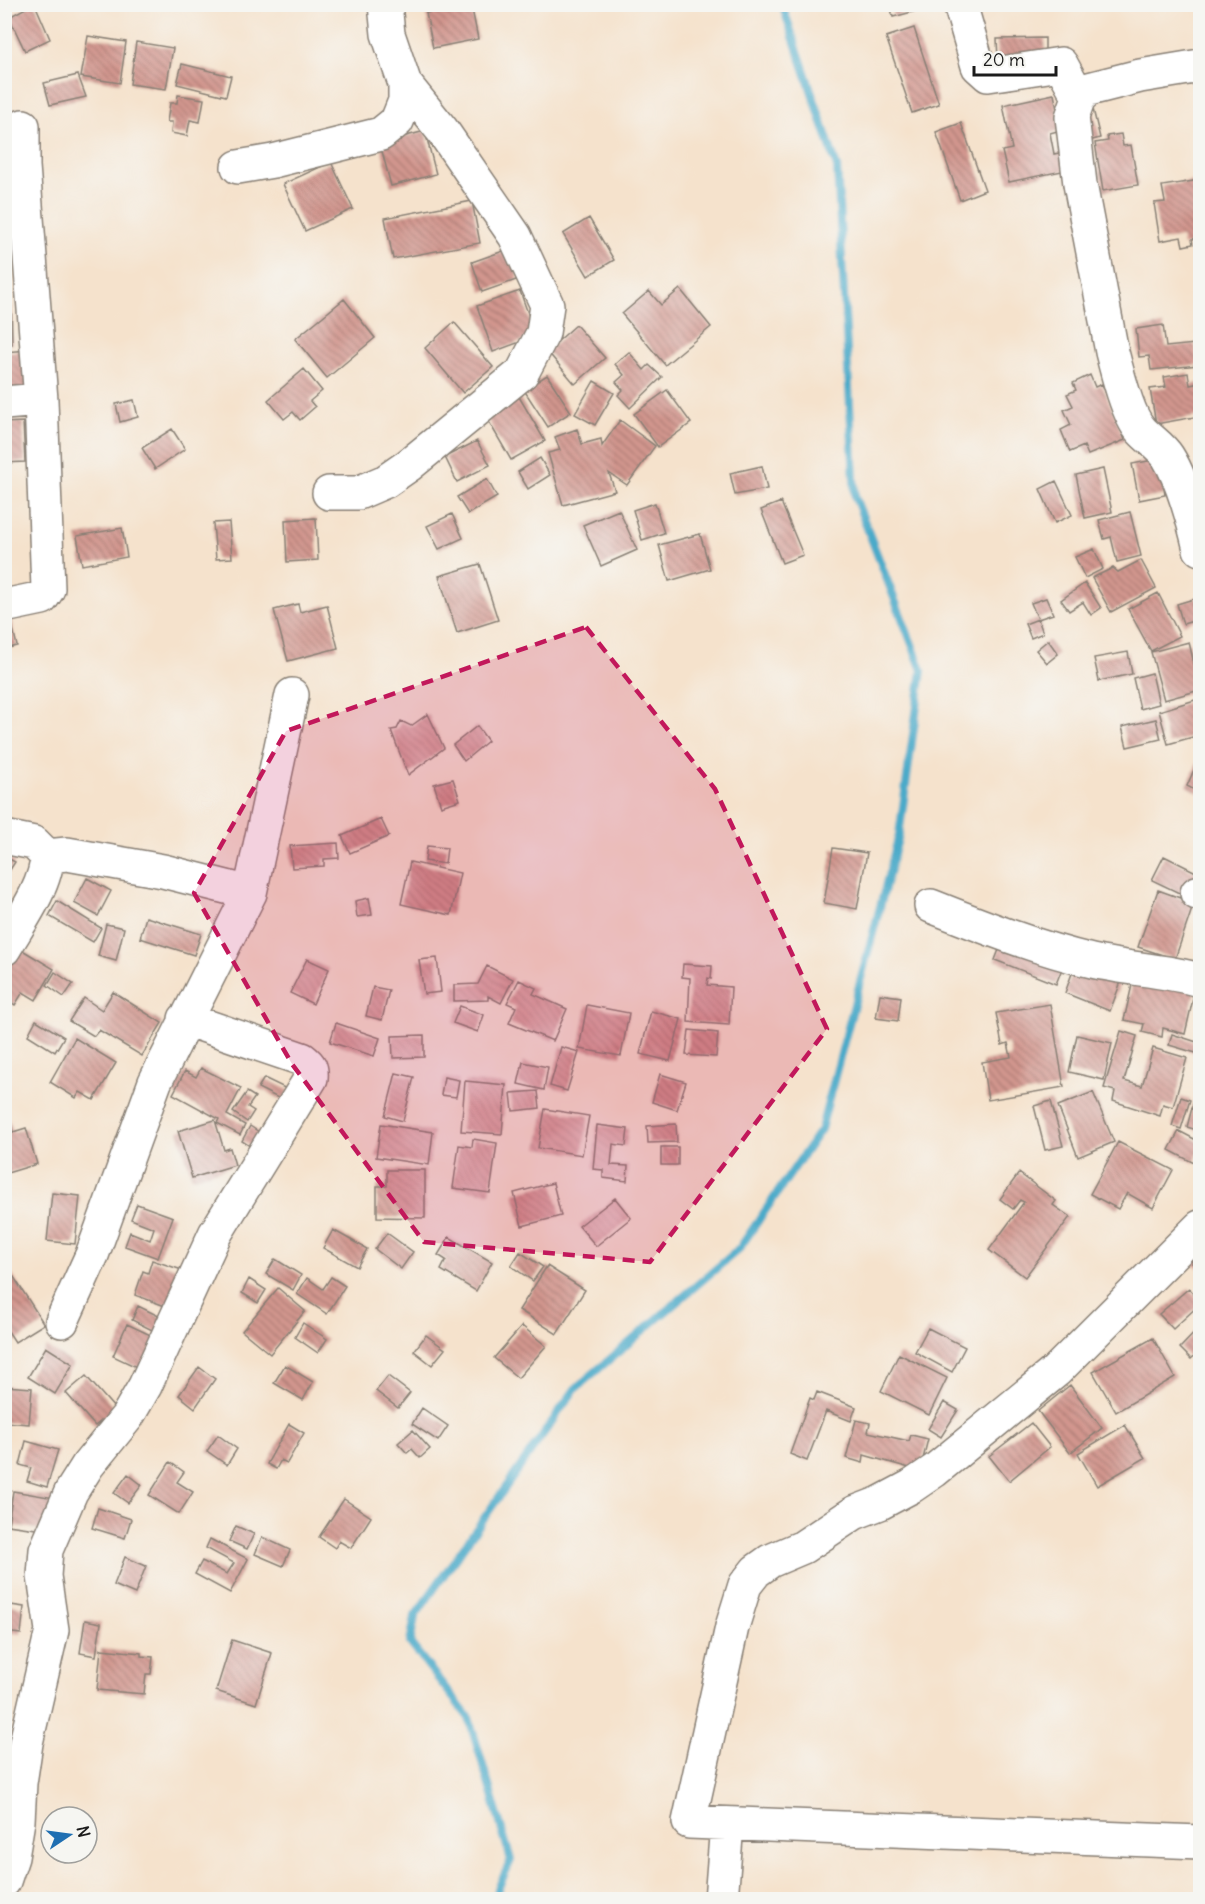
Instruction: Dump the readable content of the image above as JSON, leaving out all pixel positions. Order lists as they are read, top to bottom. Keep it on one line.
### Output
{"scale_bar":"20 m","north":"right"}
